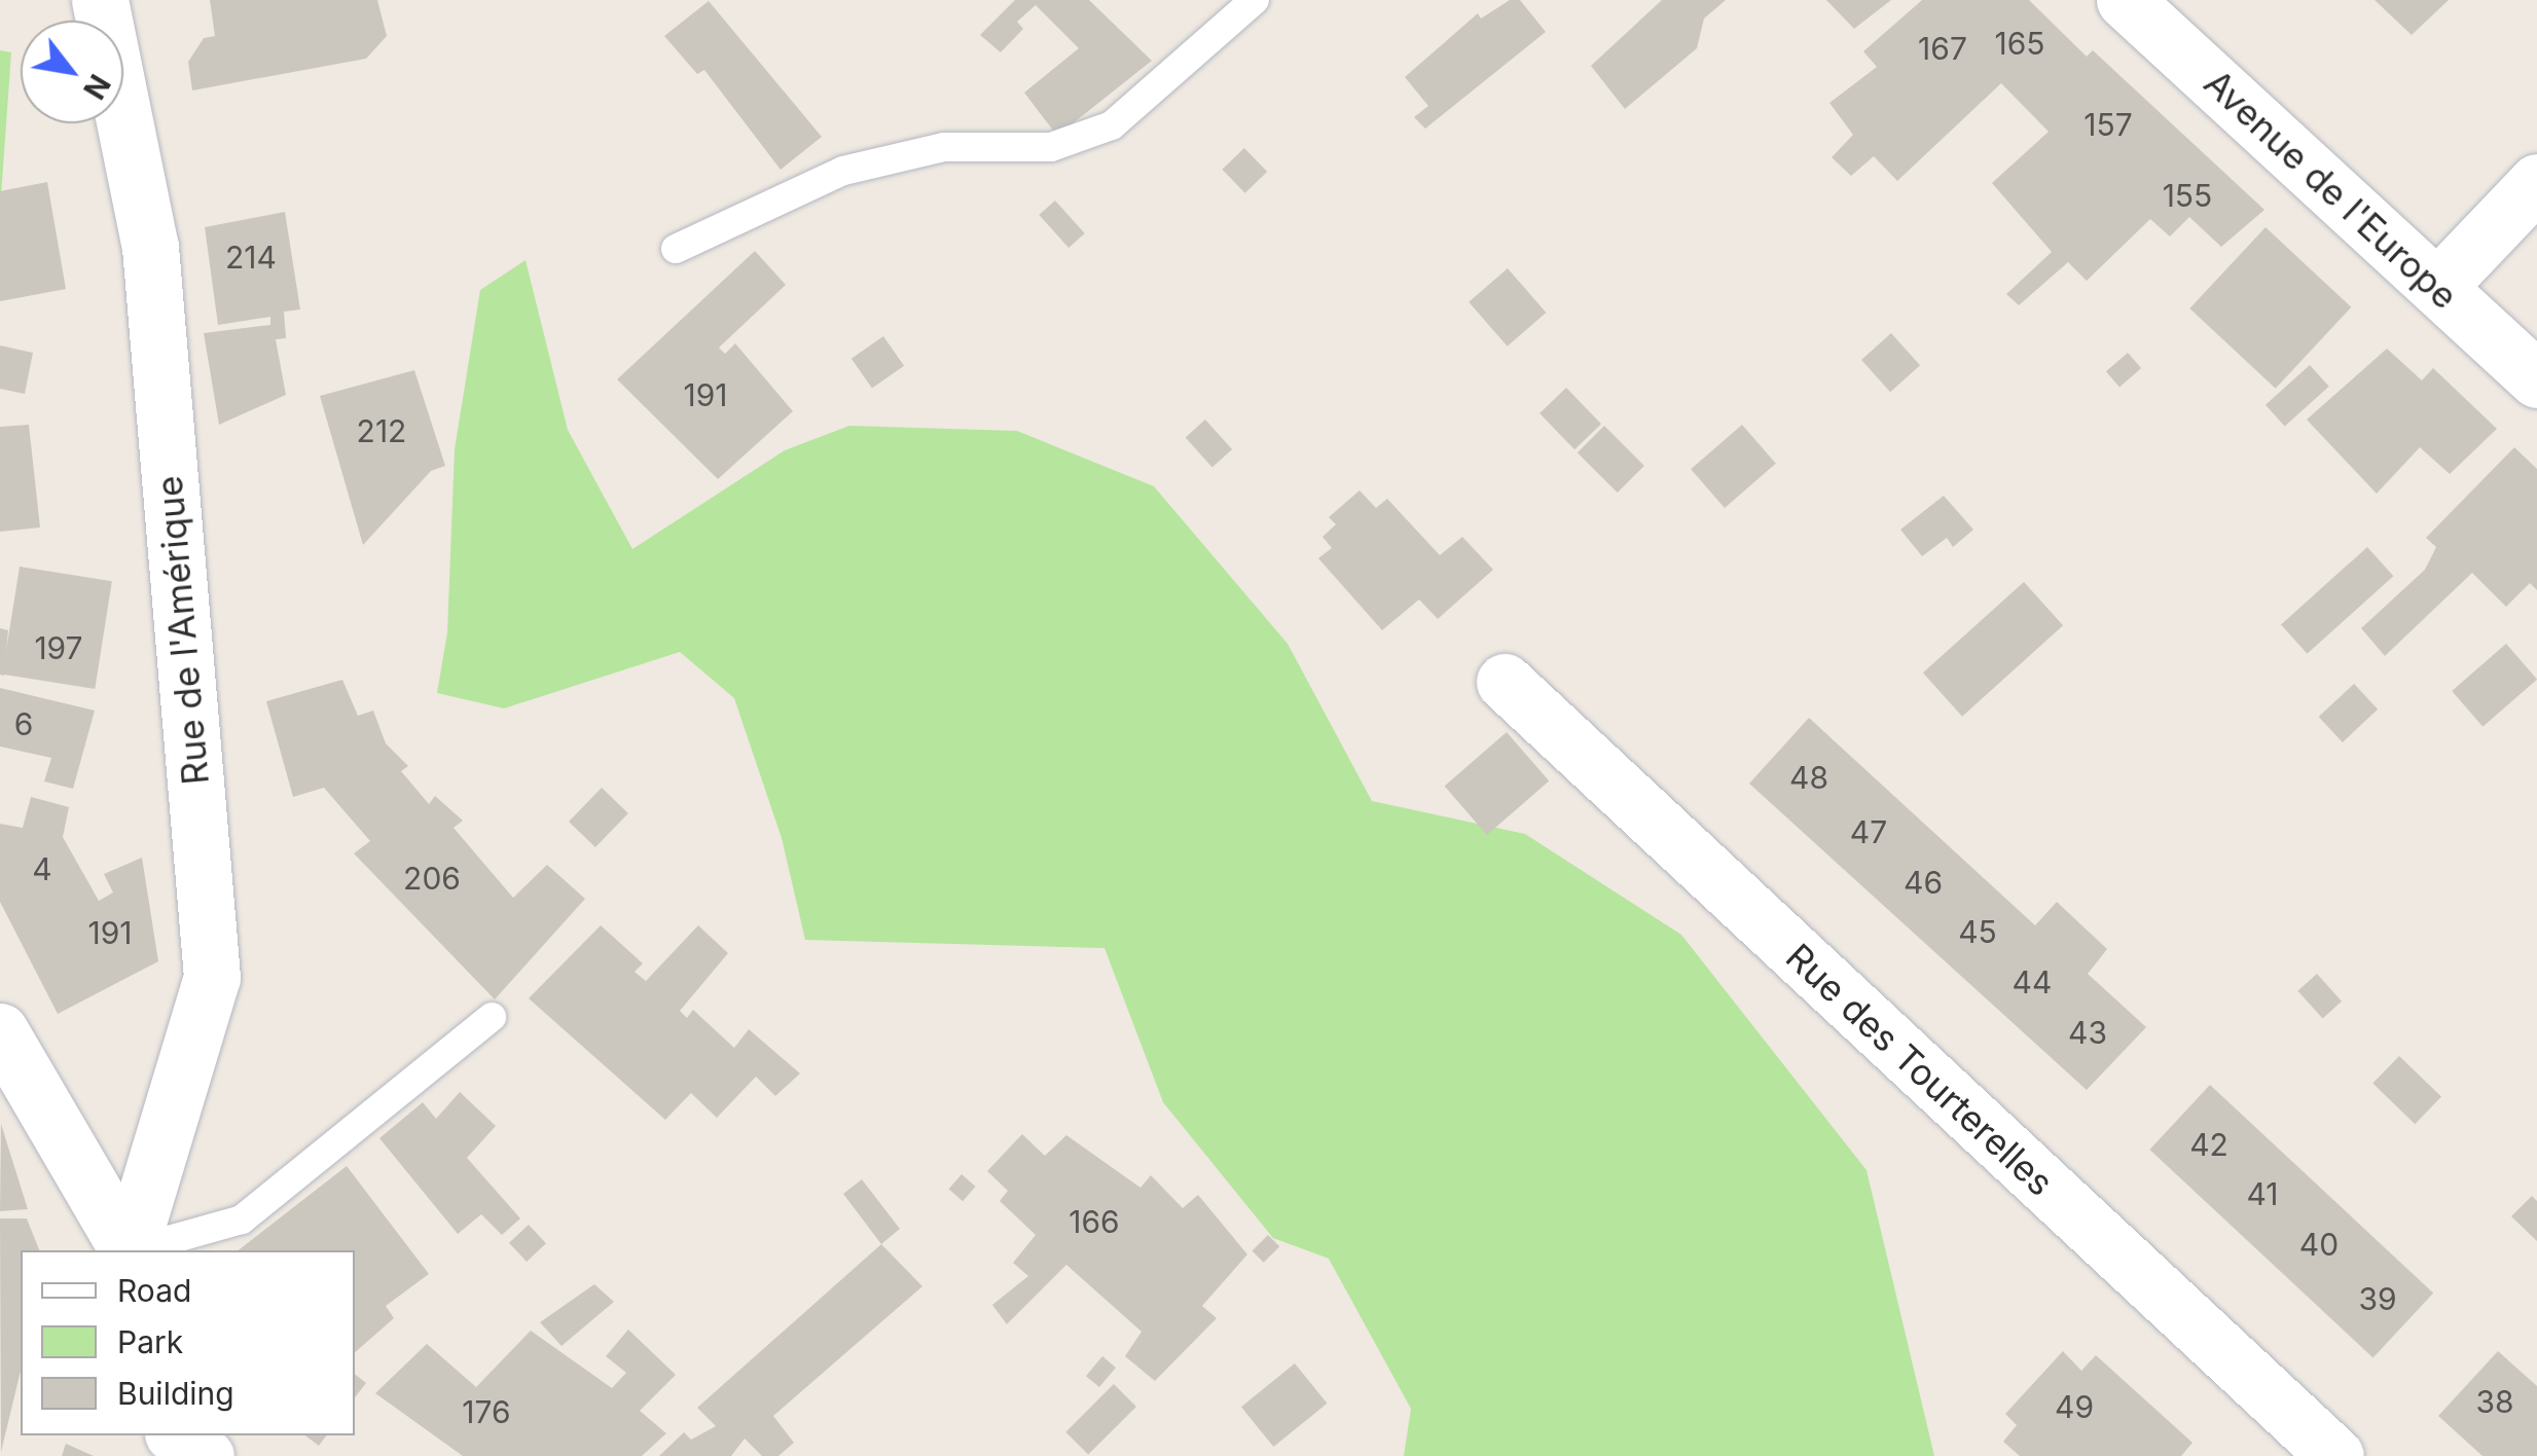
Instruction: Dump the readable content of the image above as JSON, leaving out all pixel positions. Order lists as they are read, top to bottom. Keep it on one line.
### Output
{"streets":{"street":["Avenue de l'Europe","Rue de l'Amérique","Rue des Tourterelles"]},"house_numbers":["165","167","157","155","214","191","212","197","6","48","47","4","206","46","45","191","44","43","42","41","166","40","39","38","49","176"],"legend":["Road","Park","Building"],"north":"bottom right"}
